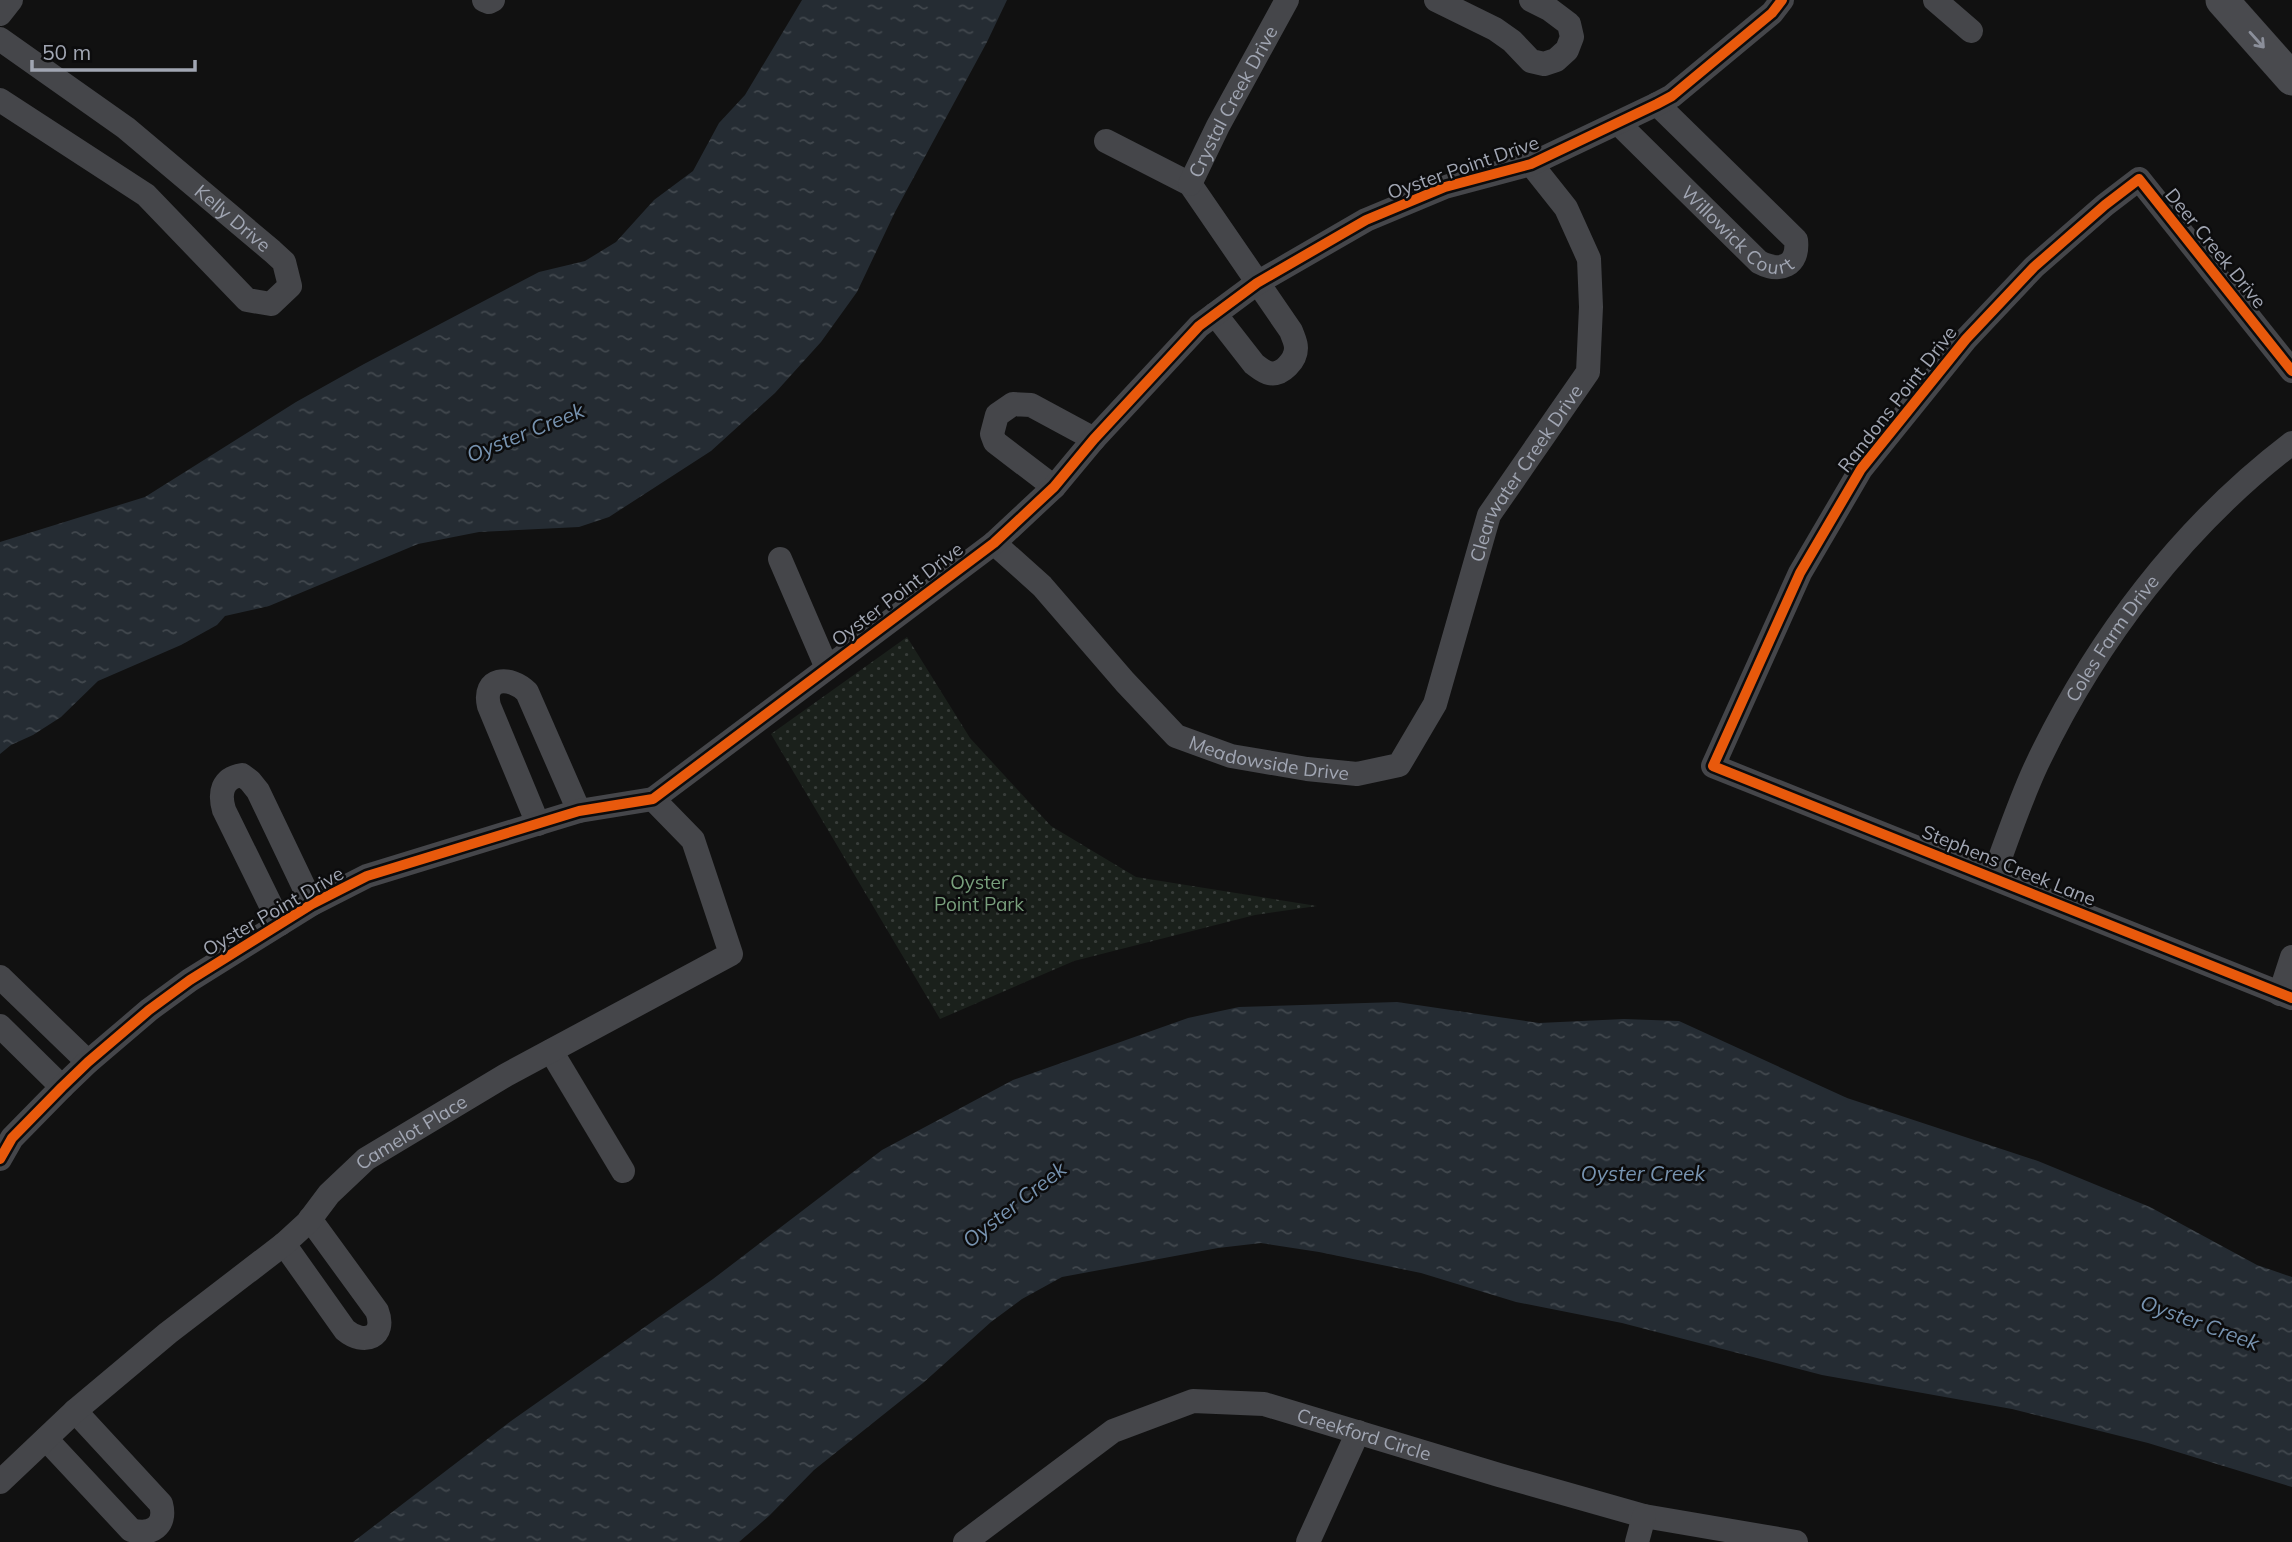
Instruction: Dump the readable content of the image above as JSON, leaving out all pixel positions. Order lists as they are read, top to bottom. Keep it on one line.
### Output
{"streets":{"street":["Crystal Creek Drive","Oyster Point Drive","Willowick Court","Kelly Drive","Deer Creek Drive","Randons Point Drive","Clearwater Creek Drive","Coles Farm Drive","Meadowside Drive","Stephens Creek Lane","Camelot Place","Creekford Circle"]},"crossings":[["Crystal Creek Drive","Oyster Point Drive"],["Oyster Point Drive","Willowick Court"],["Oyster Point Drive","Clearwater Creek Drive"],["Oyster Point Drive","Meadowside Drive"],["Oyster Point Drive","Camelot Place"],["Deer Creek Drive","Randons Point Drive"],["Randons Point Drive","Stephens Creek Lane"],["Clearwater Creek Drive","Meadowside Drive"],["Coles Farm Drive","Stephens Creek Lane"]],"water":["Oyster Creek"],"parks":["Oyster Point Park"],"scale_bar":"50 m"}
